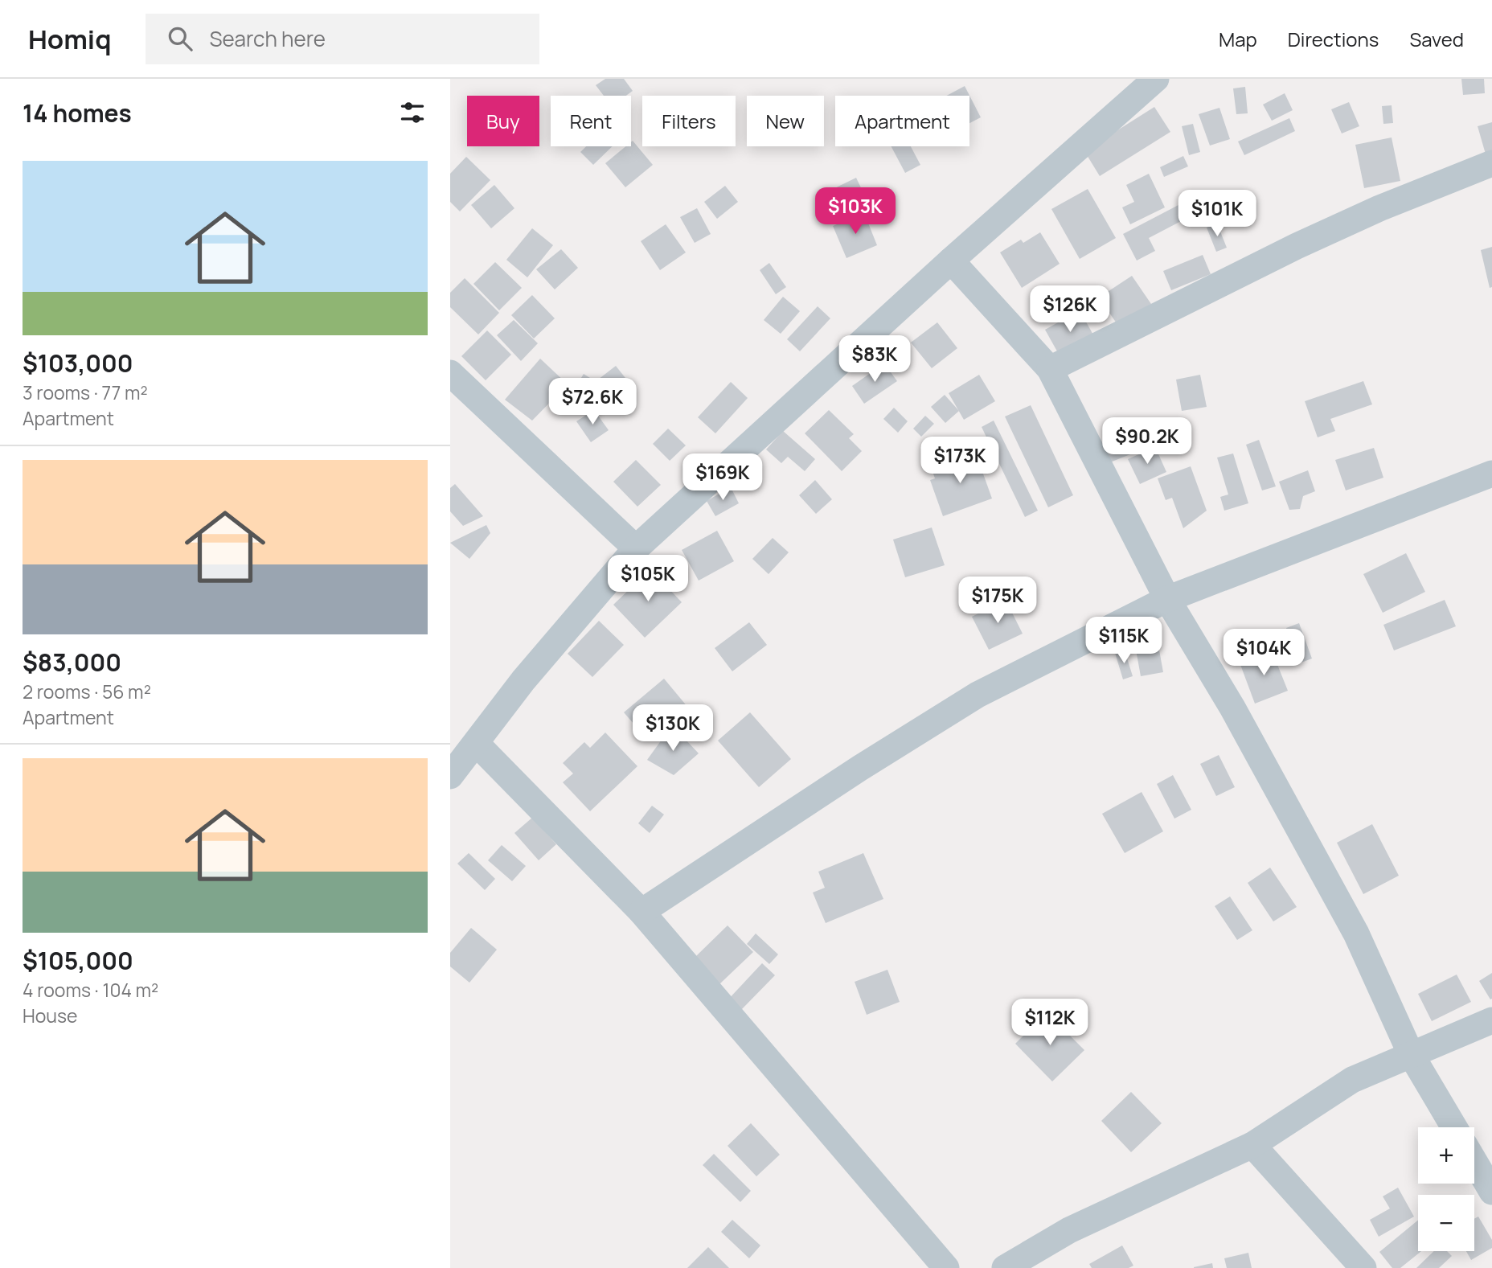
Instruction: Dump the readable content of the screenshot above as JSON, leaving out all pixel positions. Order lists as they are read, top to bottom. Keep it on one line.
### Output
{"page":{"header":"Homiq","search":"Search here","nav":["Map","Directions","Saved"],"heading":"14 homes","chip":["Buy","Rent","Filters","New","Apartment"],"list":[{"name":"$103,000","note":"3 rooms · 77 m² · Apartment"},{"name":"$83,000","note":"2 rooms · 56 m² · Apartment"},{"name":"$105,000","note":"4 rooms · 104 m² · House"}],"price":["$103K","$101K","$126K","$83K","$72.6K","$90.2K","$173K","$169K","$105K","$175K","$115K","$104K","$130K","$112K"],"map_buttons":["+","−"]}}
